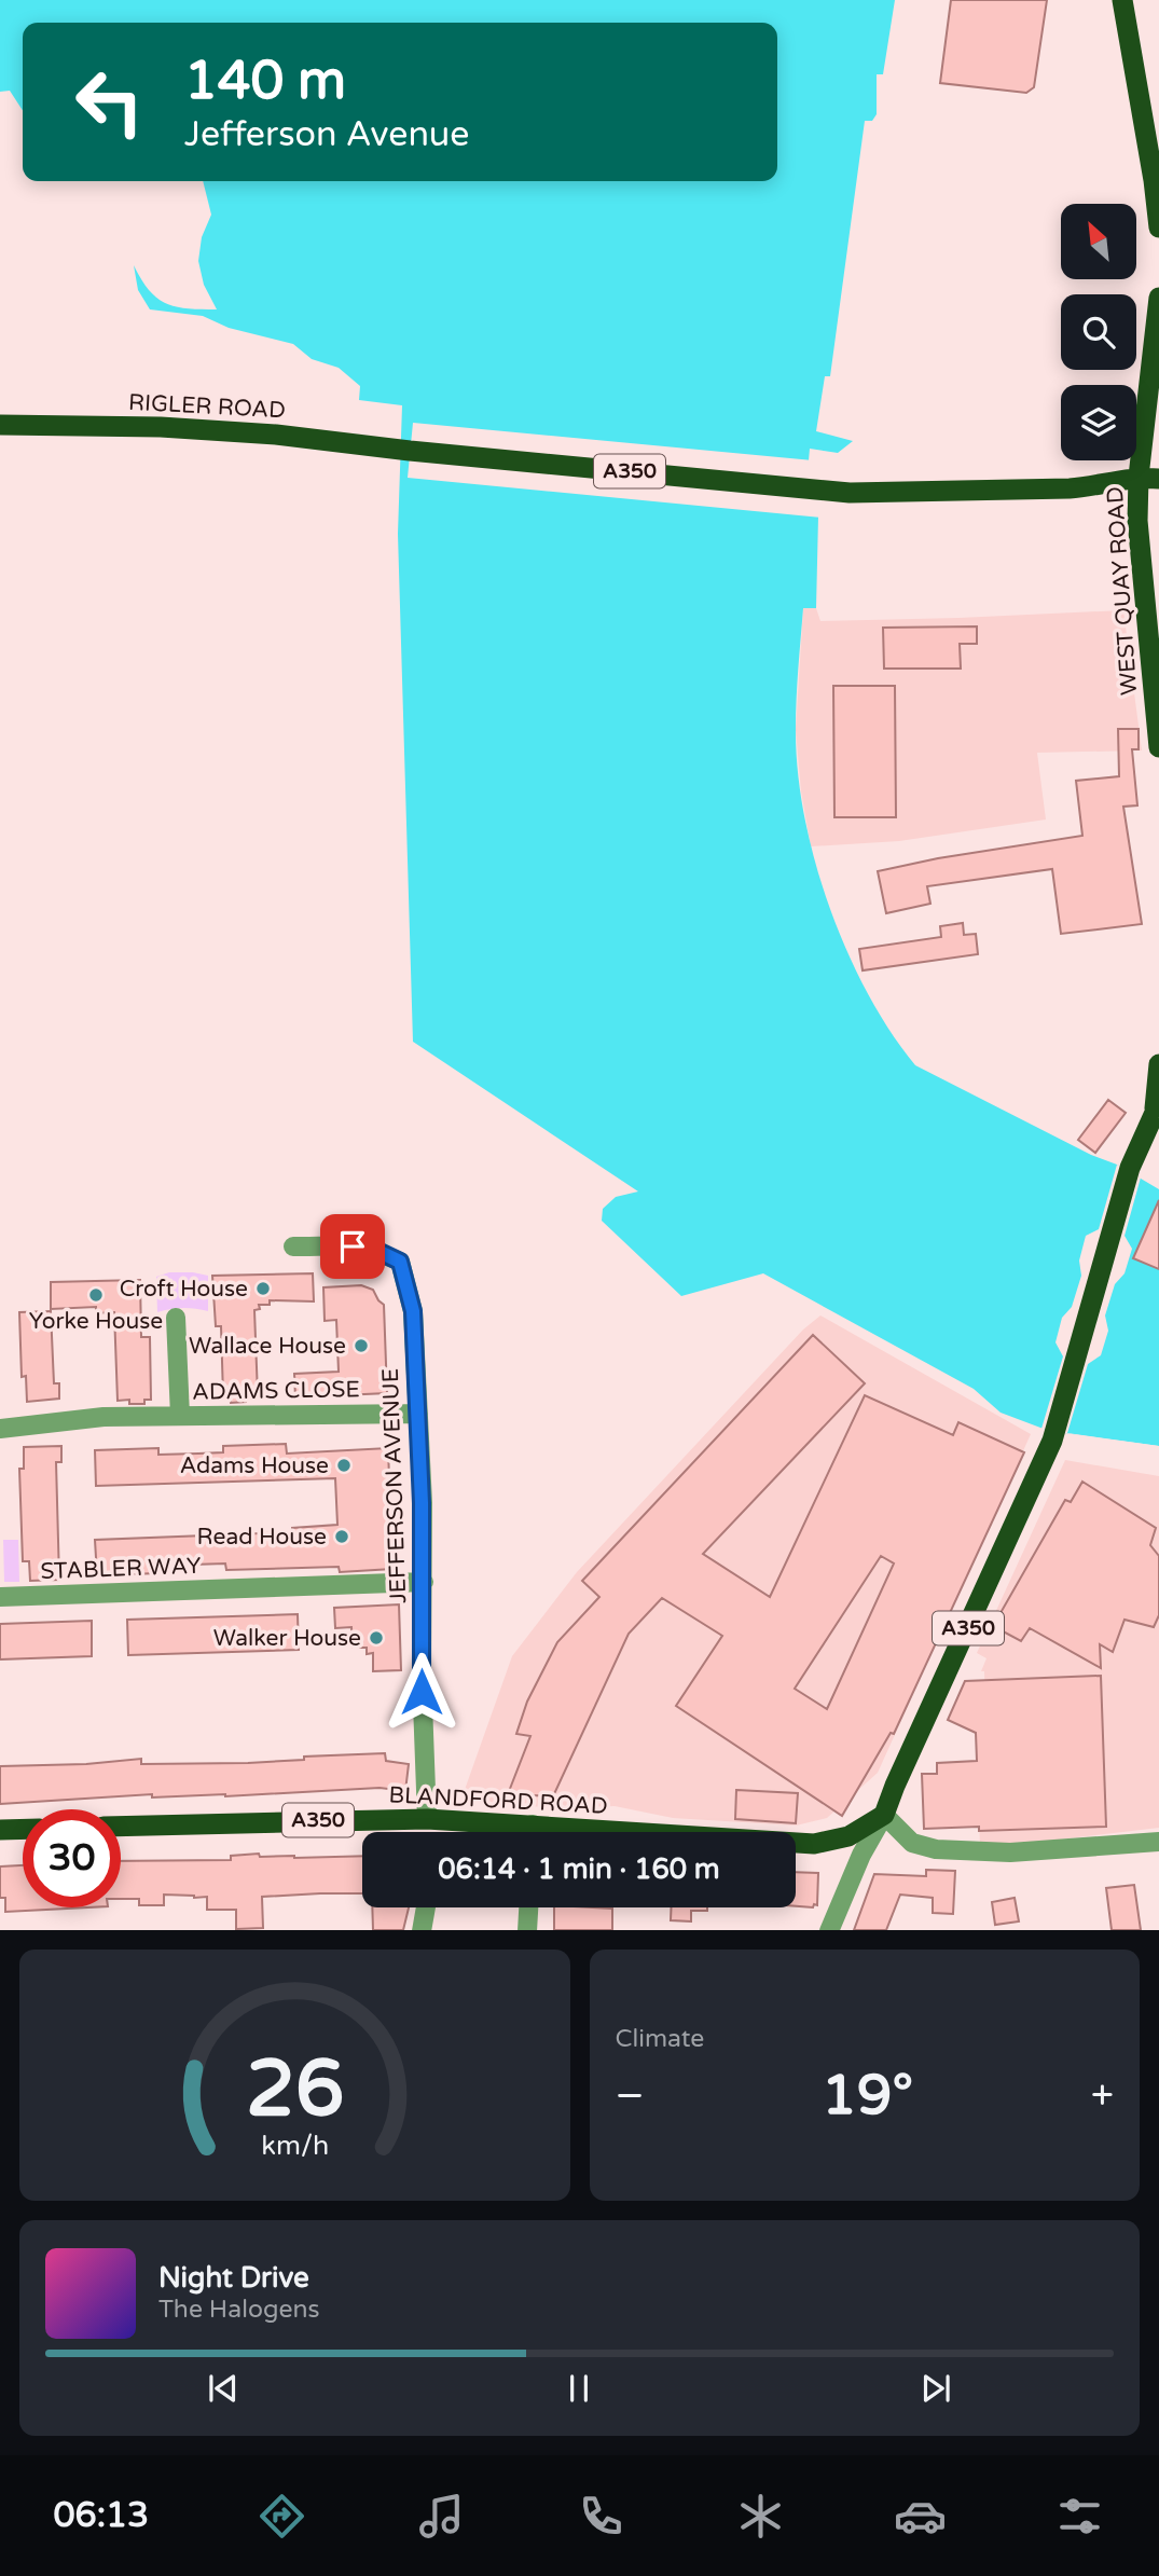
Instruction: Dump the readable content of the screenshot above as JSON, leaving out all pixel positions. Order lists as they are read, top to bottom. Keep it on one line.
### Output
{"streets":{"highway":["RIGLER ROAD","A350","WEST QUAY ROAD","BLANDFORD ROAD"],"street":["ADAMS CLOSE","JEFFERSON AVENUE","STABLER WAY"]},"crossings":[["RIGLER ROAD","WEST QUAY ROAD"],["A350","BLANDFORD ROAD"],["ADAMS CLOSE","JEFFERSON AVENUE"],["JEFFERSON AVENUE","STABLER WAY"],["JEFFERSON AVENUE","BLANDFORD ROAD"]],"places":["Croft House","Yorke House","Wallace House","Adams House","Read House","Walker House"],"north":"top left","page":{"turn":["140 m","Jefferson Avenue"],"limit":"30","trip":"06:14 · 1 min · 160 m","tile":"Climate","heat":["−","19°","+"],"song":["Night Drive","The Halogens"],"tabs":"06:13","gauge":["26","km/h"]}}
